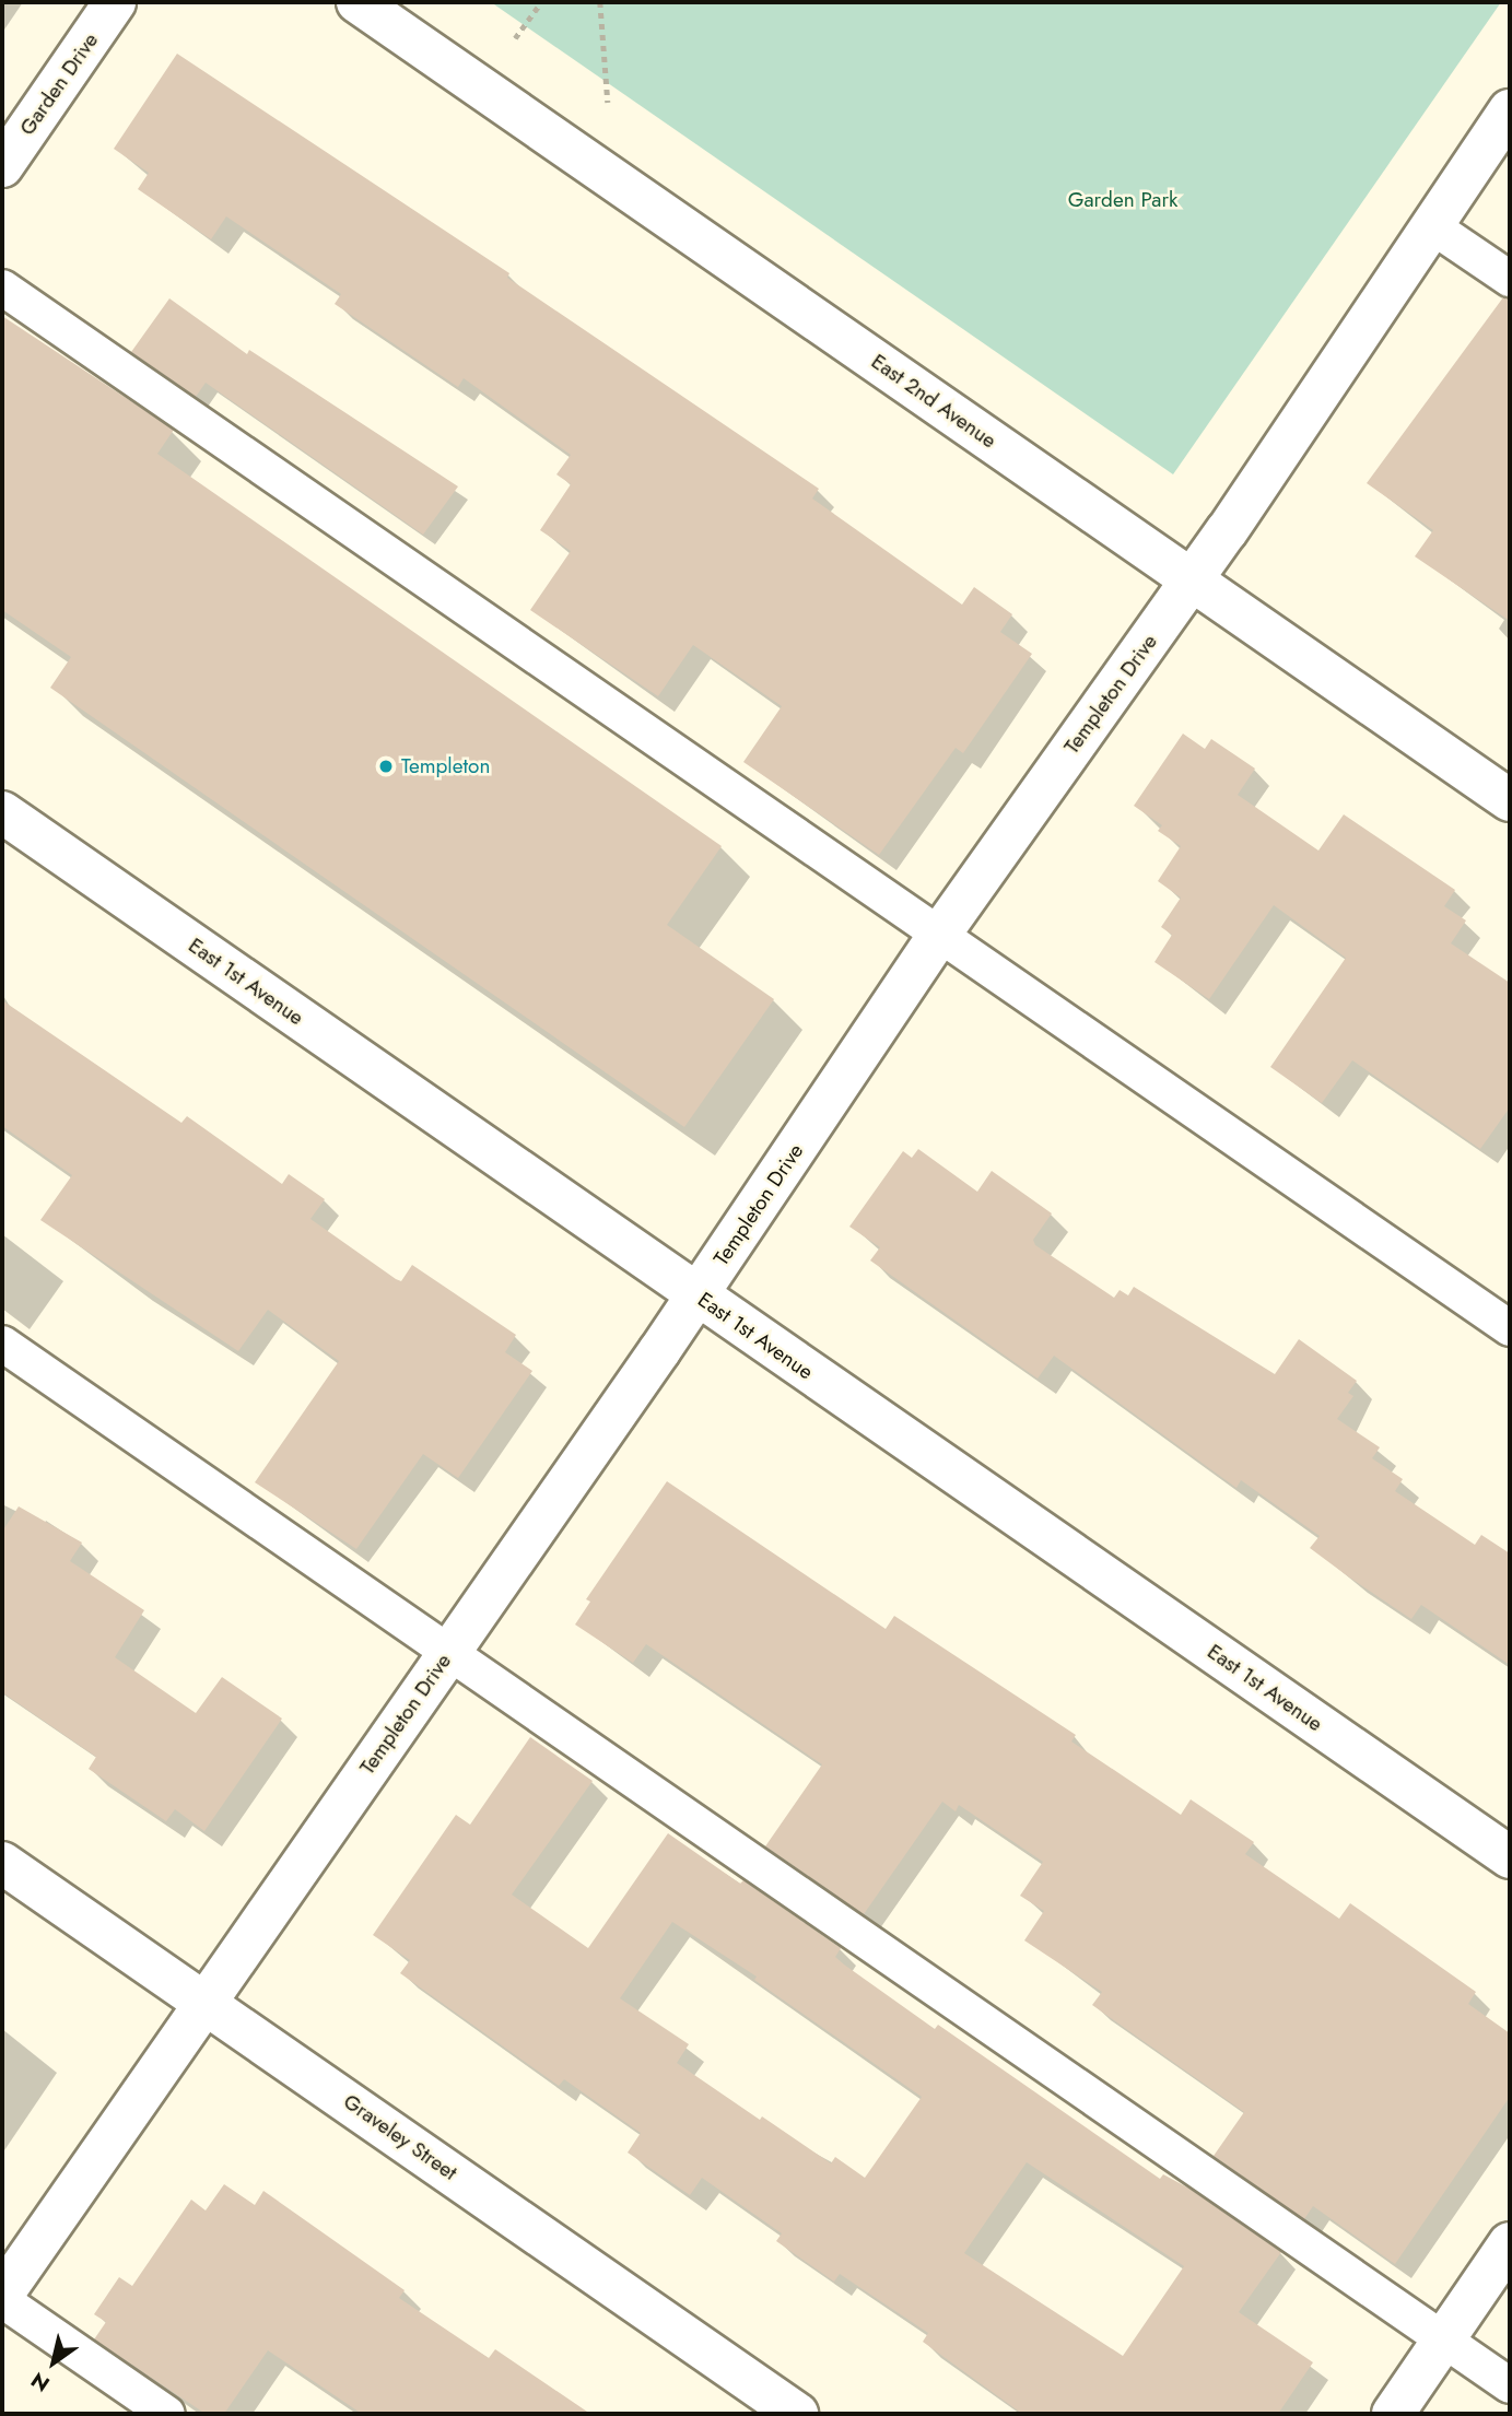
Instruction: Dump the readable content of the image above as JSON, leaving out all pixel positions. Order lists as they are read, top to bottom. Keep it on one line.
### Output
{"streets":{"street":["Garden Drive","East 2nd Avenue","Templeton Drive","East 1st Avenue","Graveley Street"]},"crossings":[["East 2nd Avenue","Templeton Drive"],["Templeton Drive","East 1st Avenue"],["Templeton Drive","Graveley Street"]],"parks":["Garden Park"],"places":["Templeton"],"north":"bottom left"}
